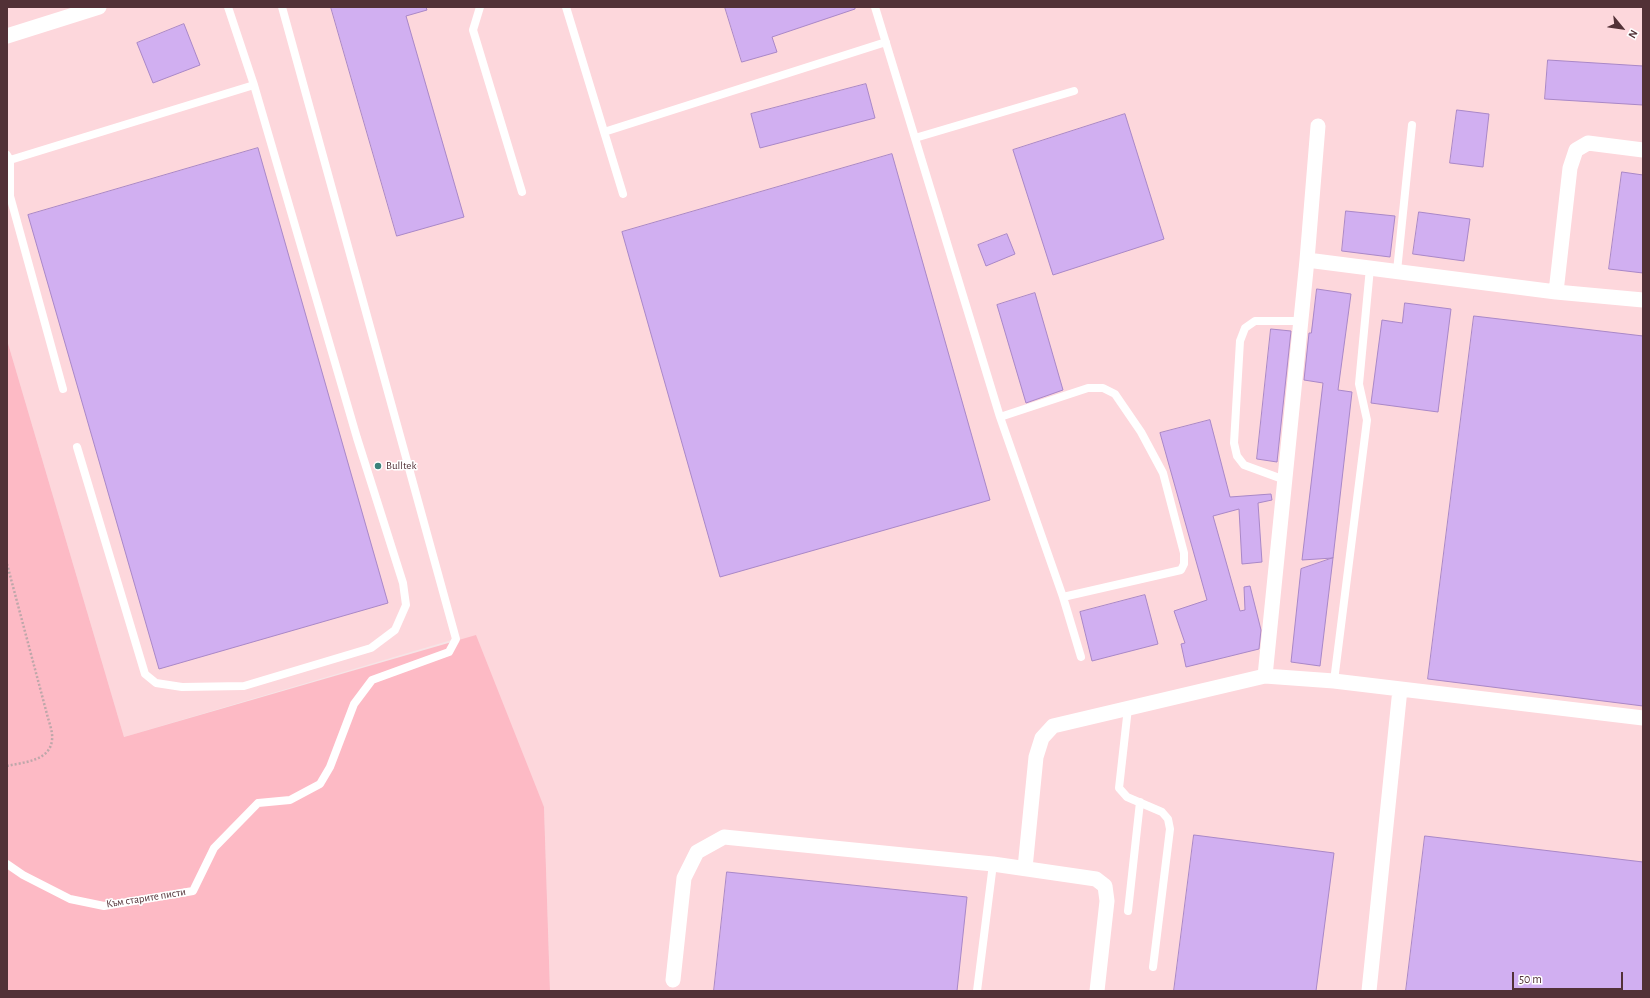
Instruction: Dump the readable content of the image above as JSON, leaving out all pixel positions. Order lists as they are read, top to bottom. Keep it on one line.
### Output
{"streets":{"lane":["Към старите писти"]},"places":["Bulltek"],"scale_bar":"50 m","north":"bottom right"}
